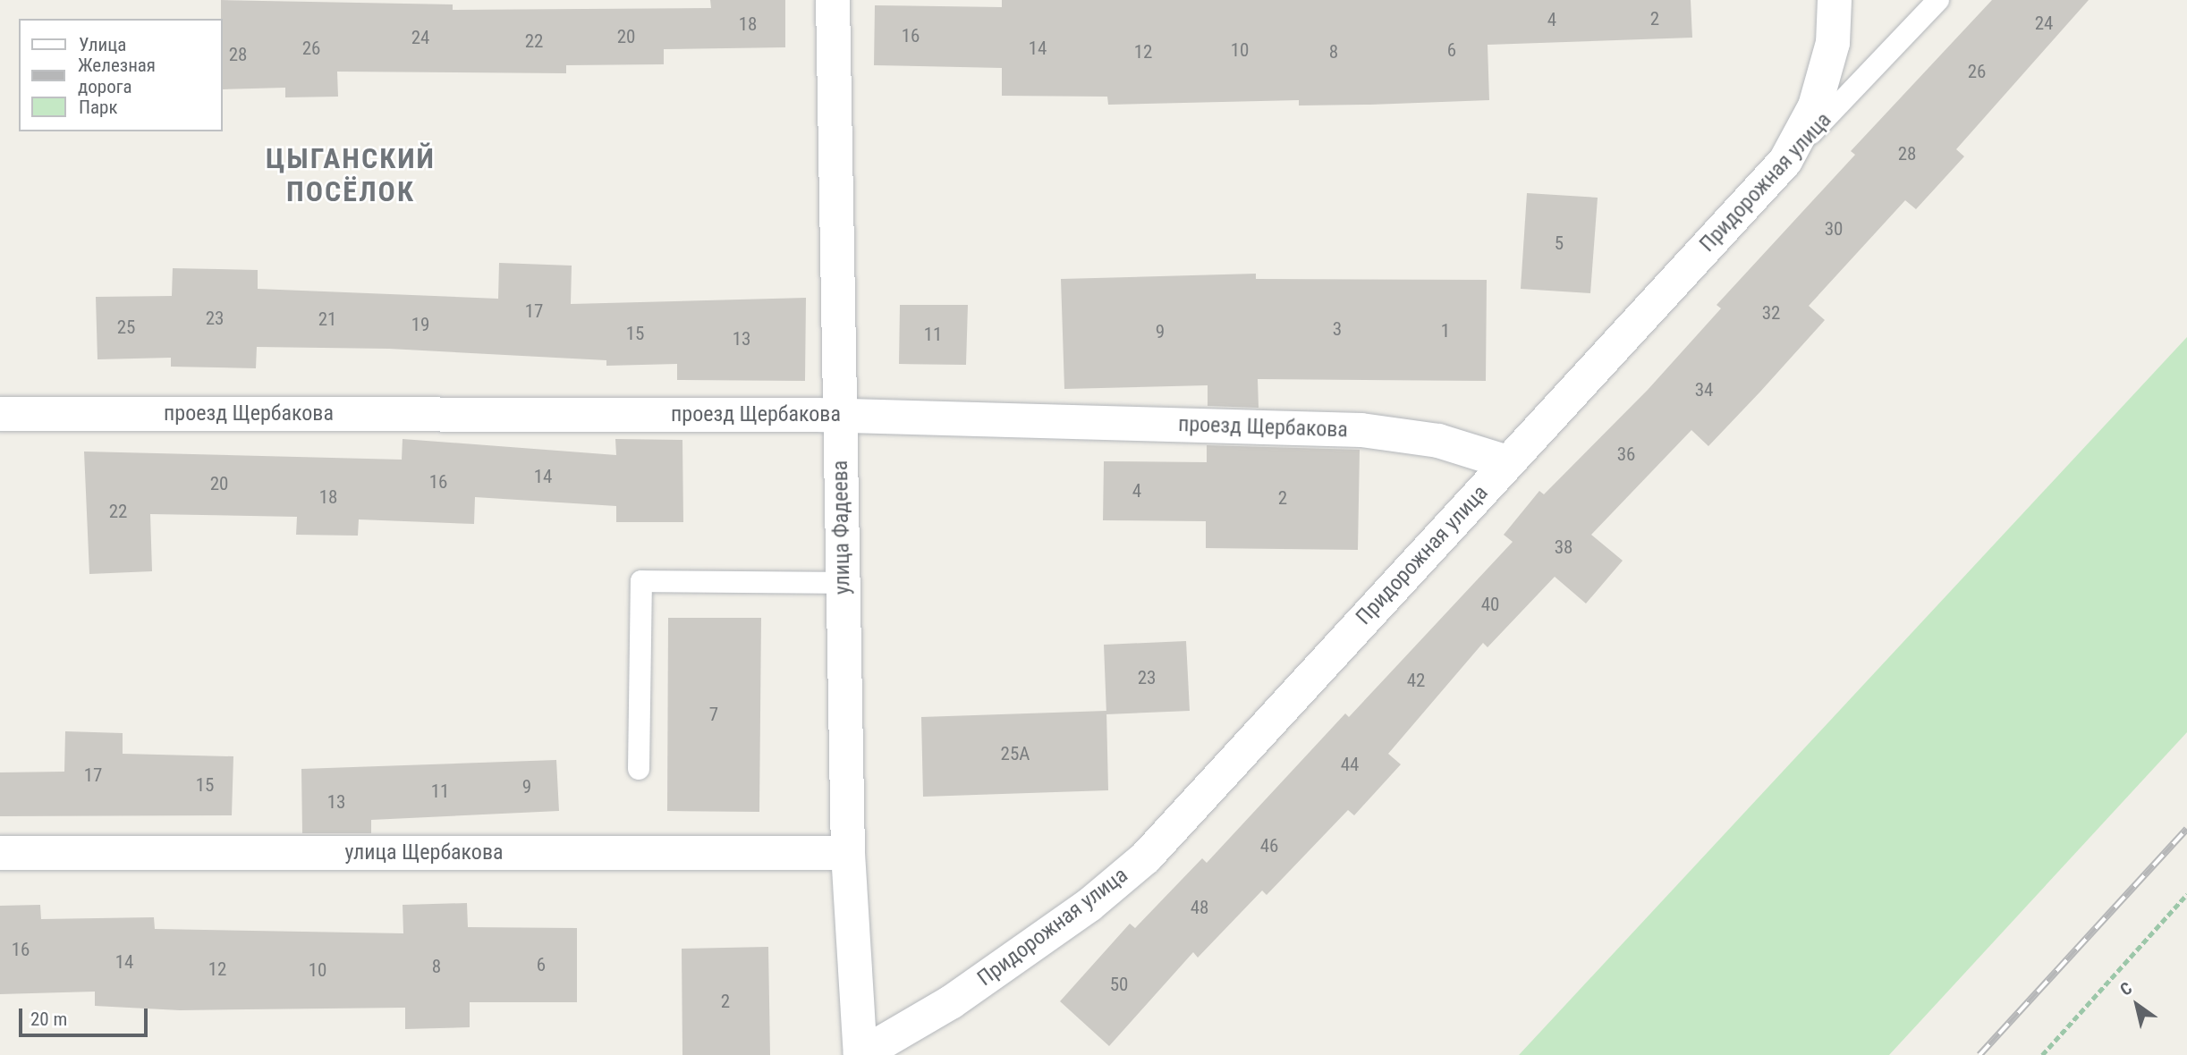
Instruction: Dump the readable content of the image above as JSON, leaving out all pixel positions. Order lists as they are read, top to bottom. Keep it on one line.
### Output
{"streets":{"street":["Придорожная улица","проезд Щербакова","улица Фадеева","улица Щербакова"]},"crossings":[["Придорожная улица","проезд Щербакова"],["Придорожная улица","улица Фадеева"],["проезд Щербакова","улица Фадеева"],["улица Фадеева","улица Щербакова"]],"districts":["ЦЫГАНСКИЙ ПОСЁЛОК"],"house_numbers":["2","4","24","18","16","20","24","22","26","14","10","6","12","8","28","26","28","30","5","17","32","23","21","19","25","3","1","9","15","11","13","34","36","14","16","20","4","18","2","22","38","40","23","42","7","25А","44","17","15","9","11","13","46","48","16","14","6","8","12","10","50","2"],"legend":["Улица","Железная дорога","Парк"],"scale_bar":"20 m","north":"top left"}
